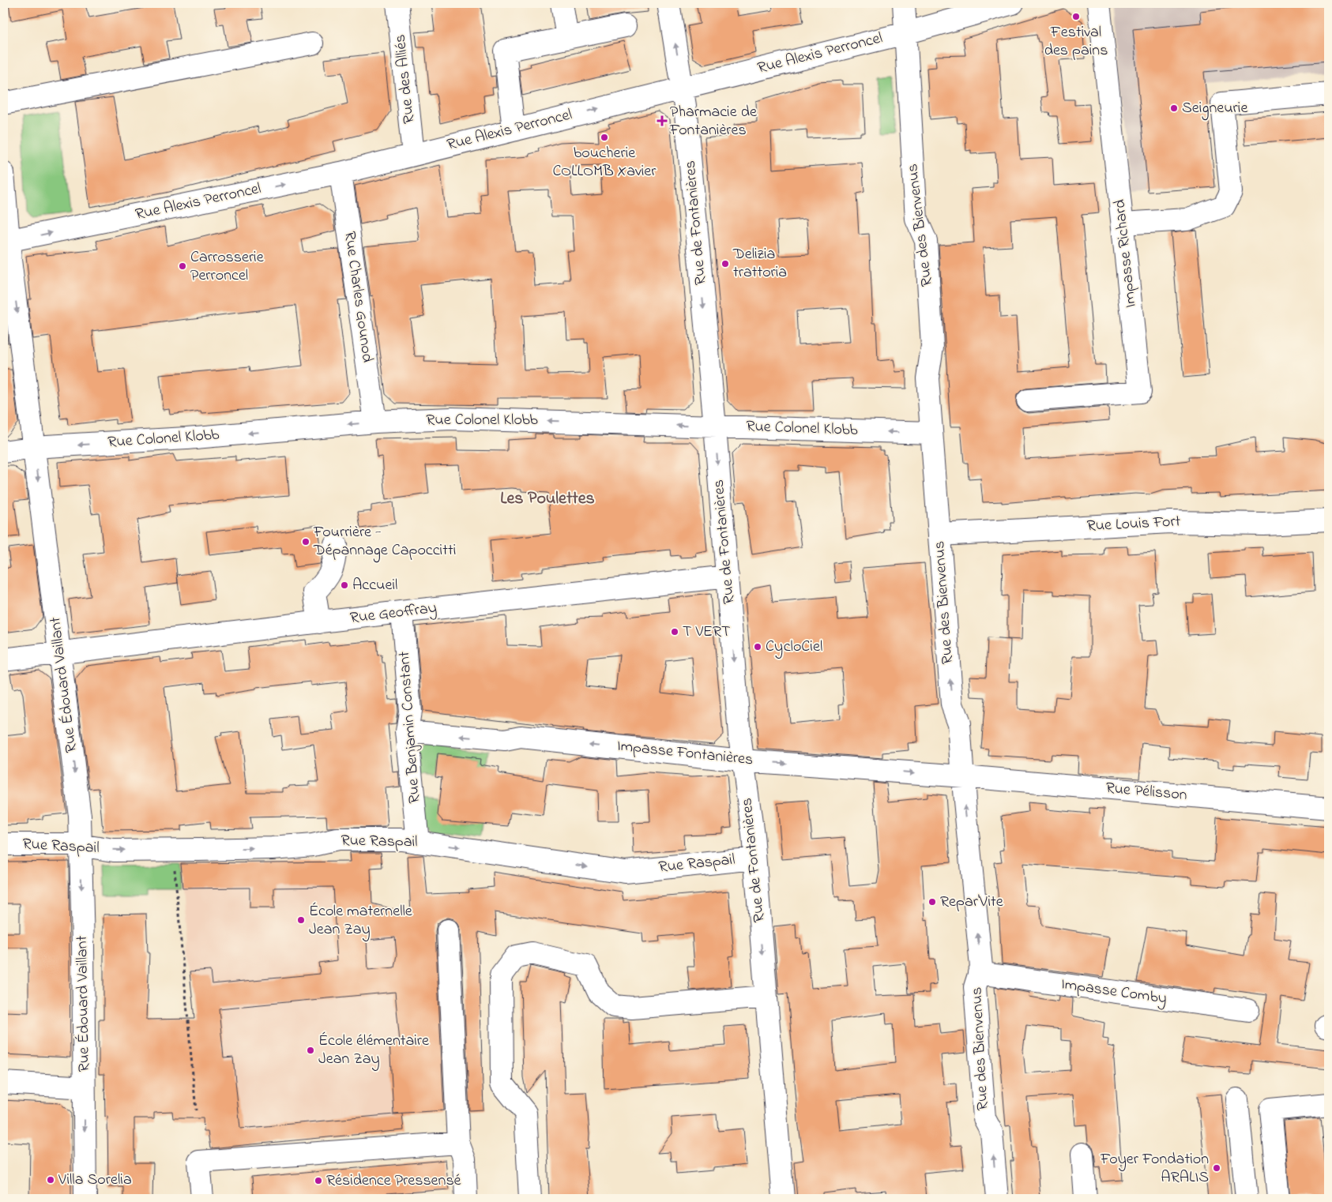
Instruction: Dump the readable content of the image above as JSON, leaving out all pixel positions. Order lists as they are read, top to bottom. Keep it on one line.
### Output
{"streets":{"street":["Rue Alexis Perroncel","Rue des Alliés","Rue de Fontanières","Rue des Bienvenus","Impasse Richard","Rue Charles Gounod","Rue Colonel Klobb","Rue Louis Fort","Rue Geoffray","Rue Édouard Vaillant","Rue Benjamin Constant","Impasse Fontanières","Rue Pélisson","Rue Raspail","Impasse Comby"]},"crossings":[["Rue Alexis Perroncel","Rue des Alliés"],["Rue Alexis Perroncel","Rue de Fontanières"],["Rue Alexis Perroncel","Rue des Bienvenus"],["Rue Alexis Perroncel","Rue Charles Gounod"],["Rue Alexis Perroncel","Rue Édouard Vaillant"],["Rue de Fontanières","Rue Colonel Klobb"],["Rue de Fontanières","Rue Geoffray"],["Rue de Fontanières","Impasse Fontanières"],["Rue de Fontanières","Rue Raspail"],["Rue des Bienvenus","Rue Colonel Klobb"],["Rue des Bienvenus","Rue Louis Fort"],["Rue des Bienvenus","Impasse Fontanières"],["Rue des Bienvenus","Rue Pélisson"],["Rue des Bienvenus","Impasse Comby"],["Rue Charles Gounod","Rue Colonel Klobb"],["Rue Colonel Klobb","Rue Édouard Vaillant"],["Rue Geoffray","Rue Édouard Vaillant"],["Rue Geoffray","Rue Benjamin Constant"],["Rue Édouard Vaillant","Rue Raspail"],["Rue Benjamin Constant","Impasse Fontanières"],["Rue Benjamin Constant","Rue Raspail"],["Impasse Fontanières","Rue Pélisson"]],"one_way":["Rue de Fontanières","Rue des Bienvenus","Rue Colonel Klobb","Rue Édouard Vaillant","Rue Raspail"],"districts":["Les Poulettes"],"places":{"other":["Festival des pains","Seigneurie","boucherie COLLOMB Xavier","Delizia trattoria","Carrosserie Perroncel","Fourrière - Dépannage Capoccitti","Accueil","T VERT","CycloCiel","Repar'Vite","École maternelle Jean Zay","École élémentaire Jean Zay","Foyer Fondation ARALIS","Villa Sorelia","Résidence Pressensé"],"health":["Pharmacie de Fontanières"]}}
